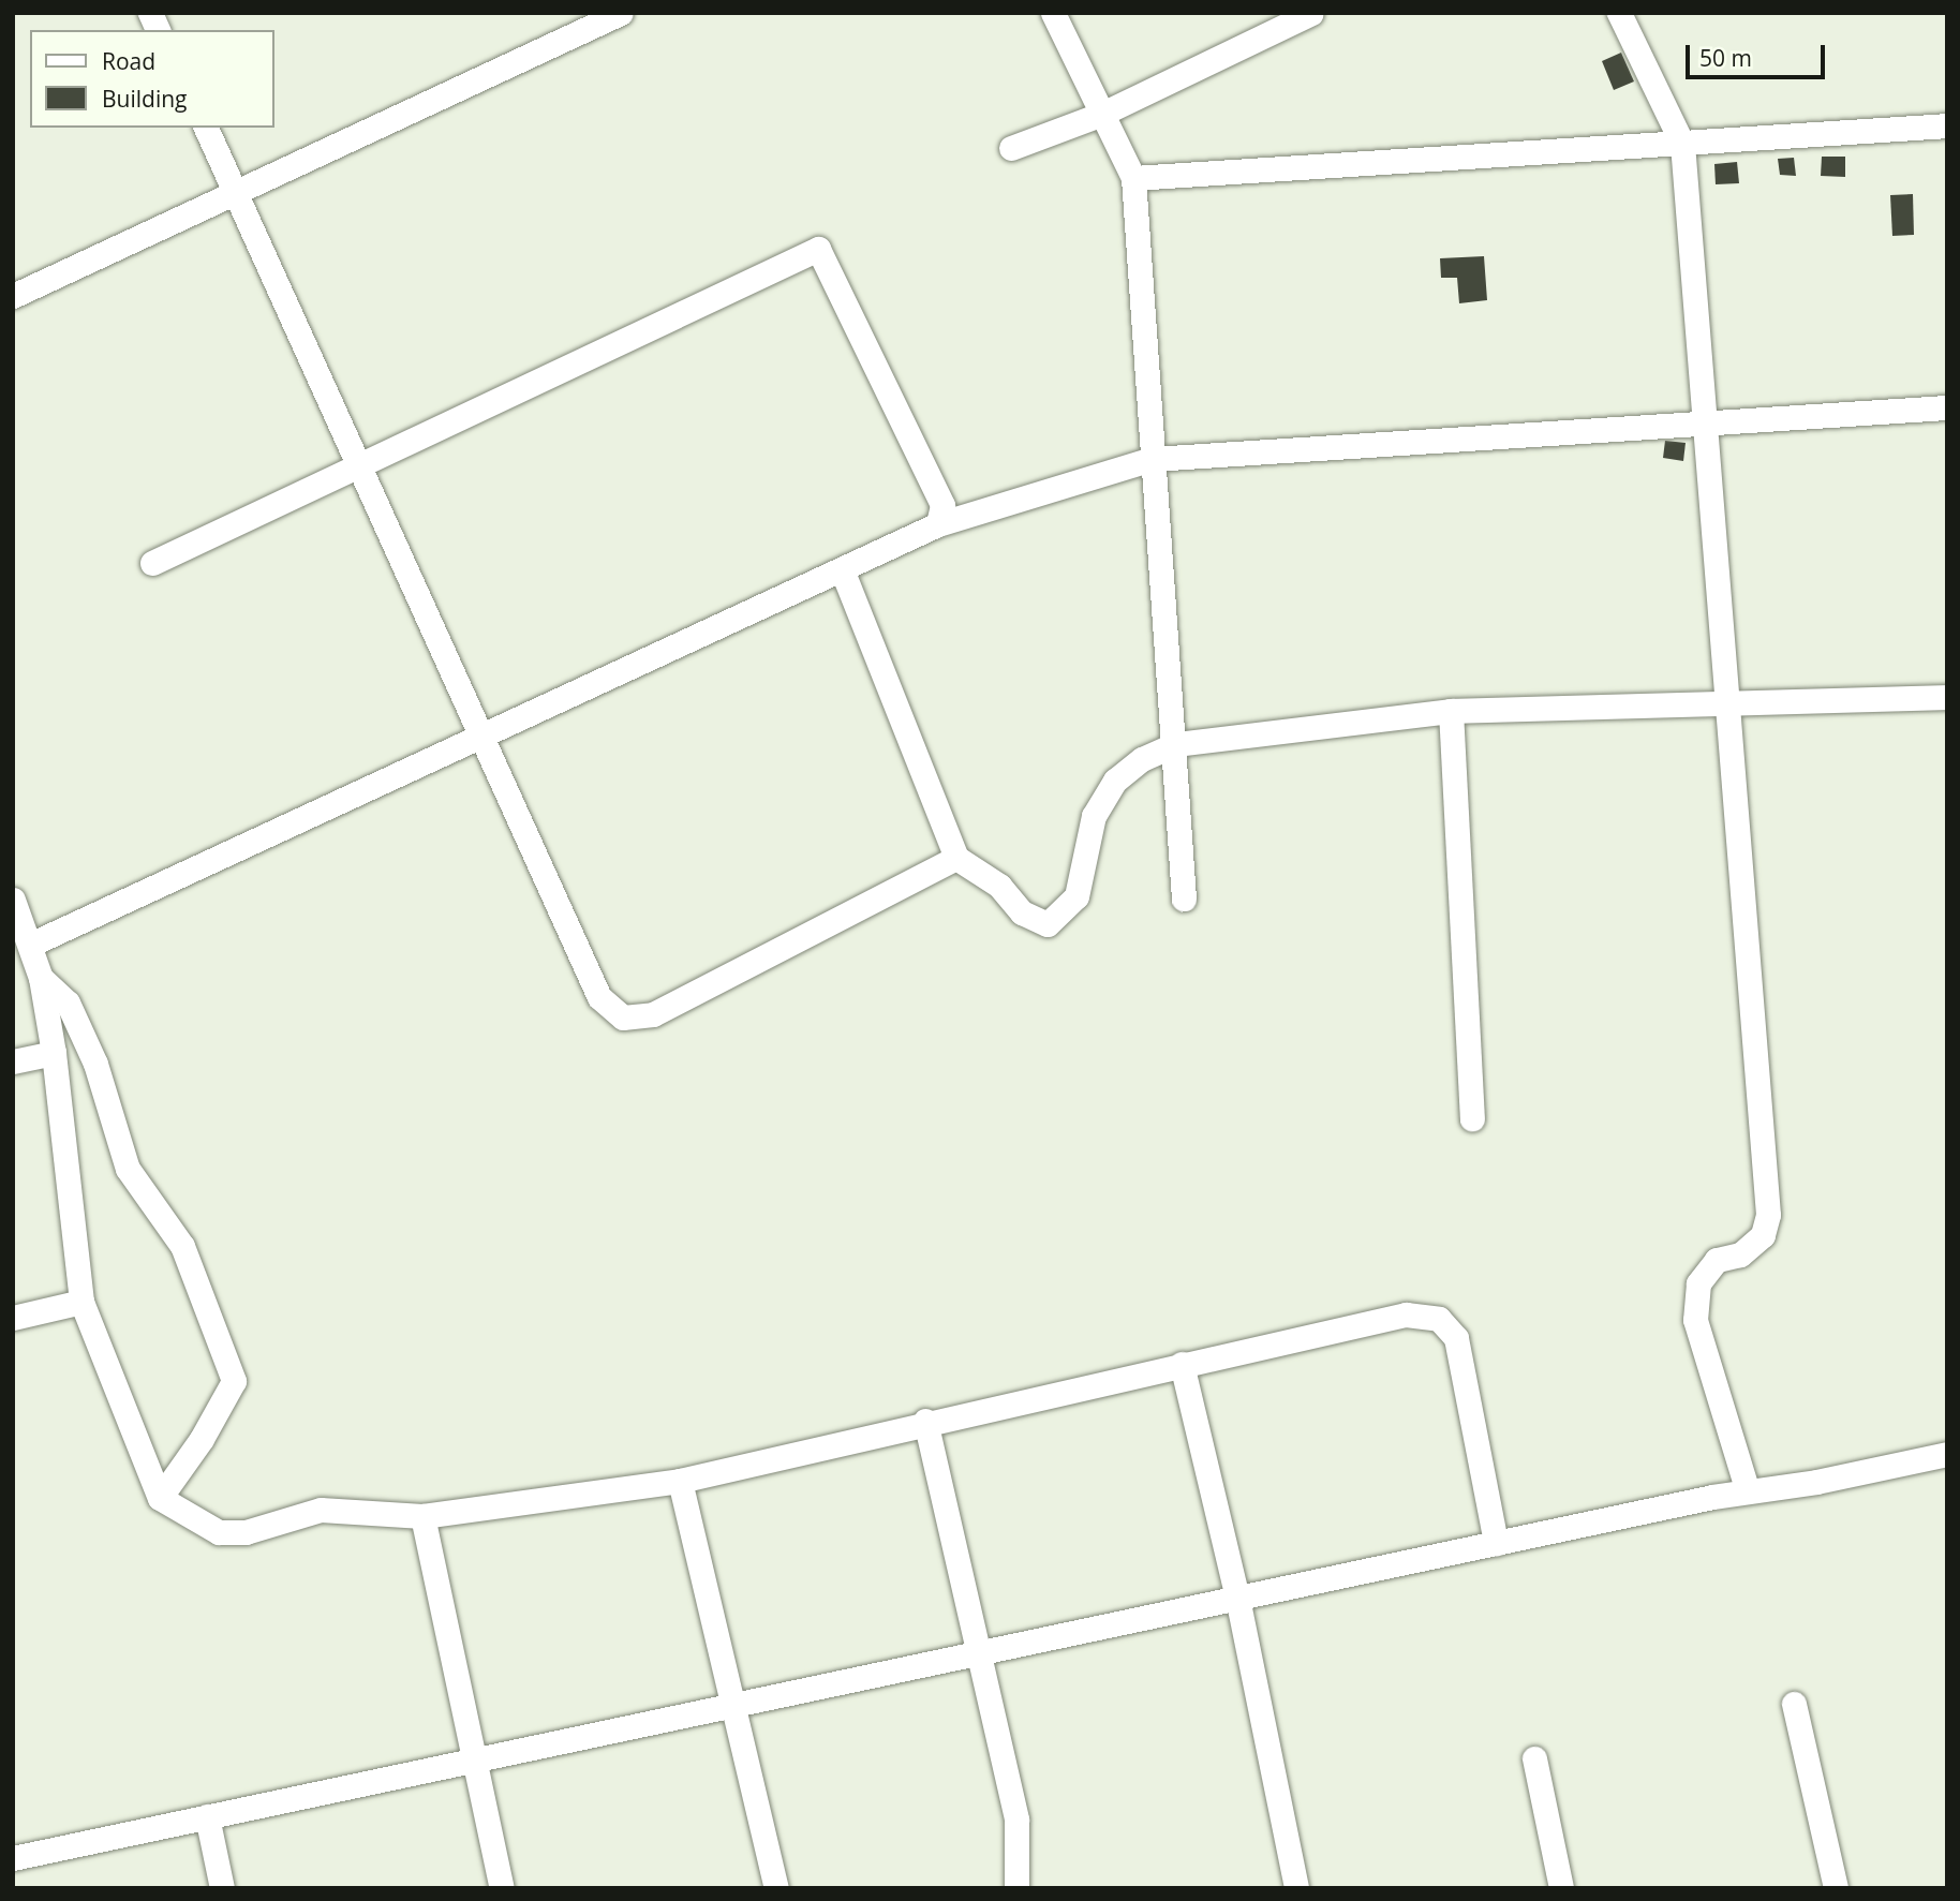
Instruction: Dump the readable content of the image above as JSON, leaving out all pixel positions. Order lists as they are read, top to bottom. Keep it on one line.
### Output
{"legend":["Road","Building"],"scale_bar":"50 m"}
